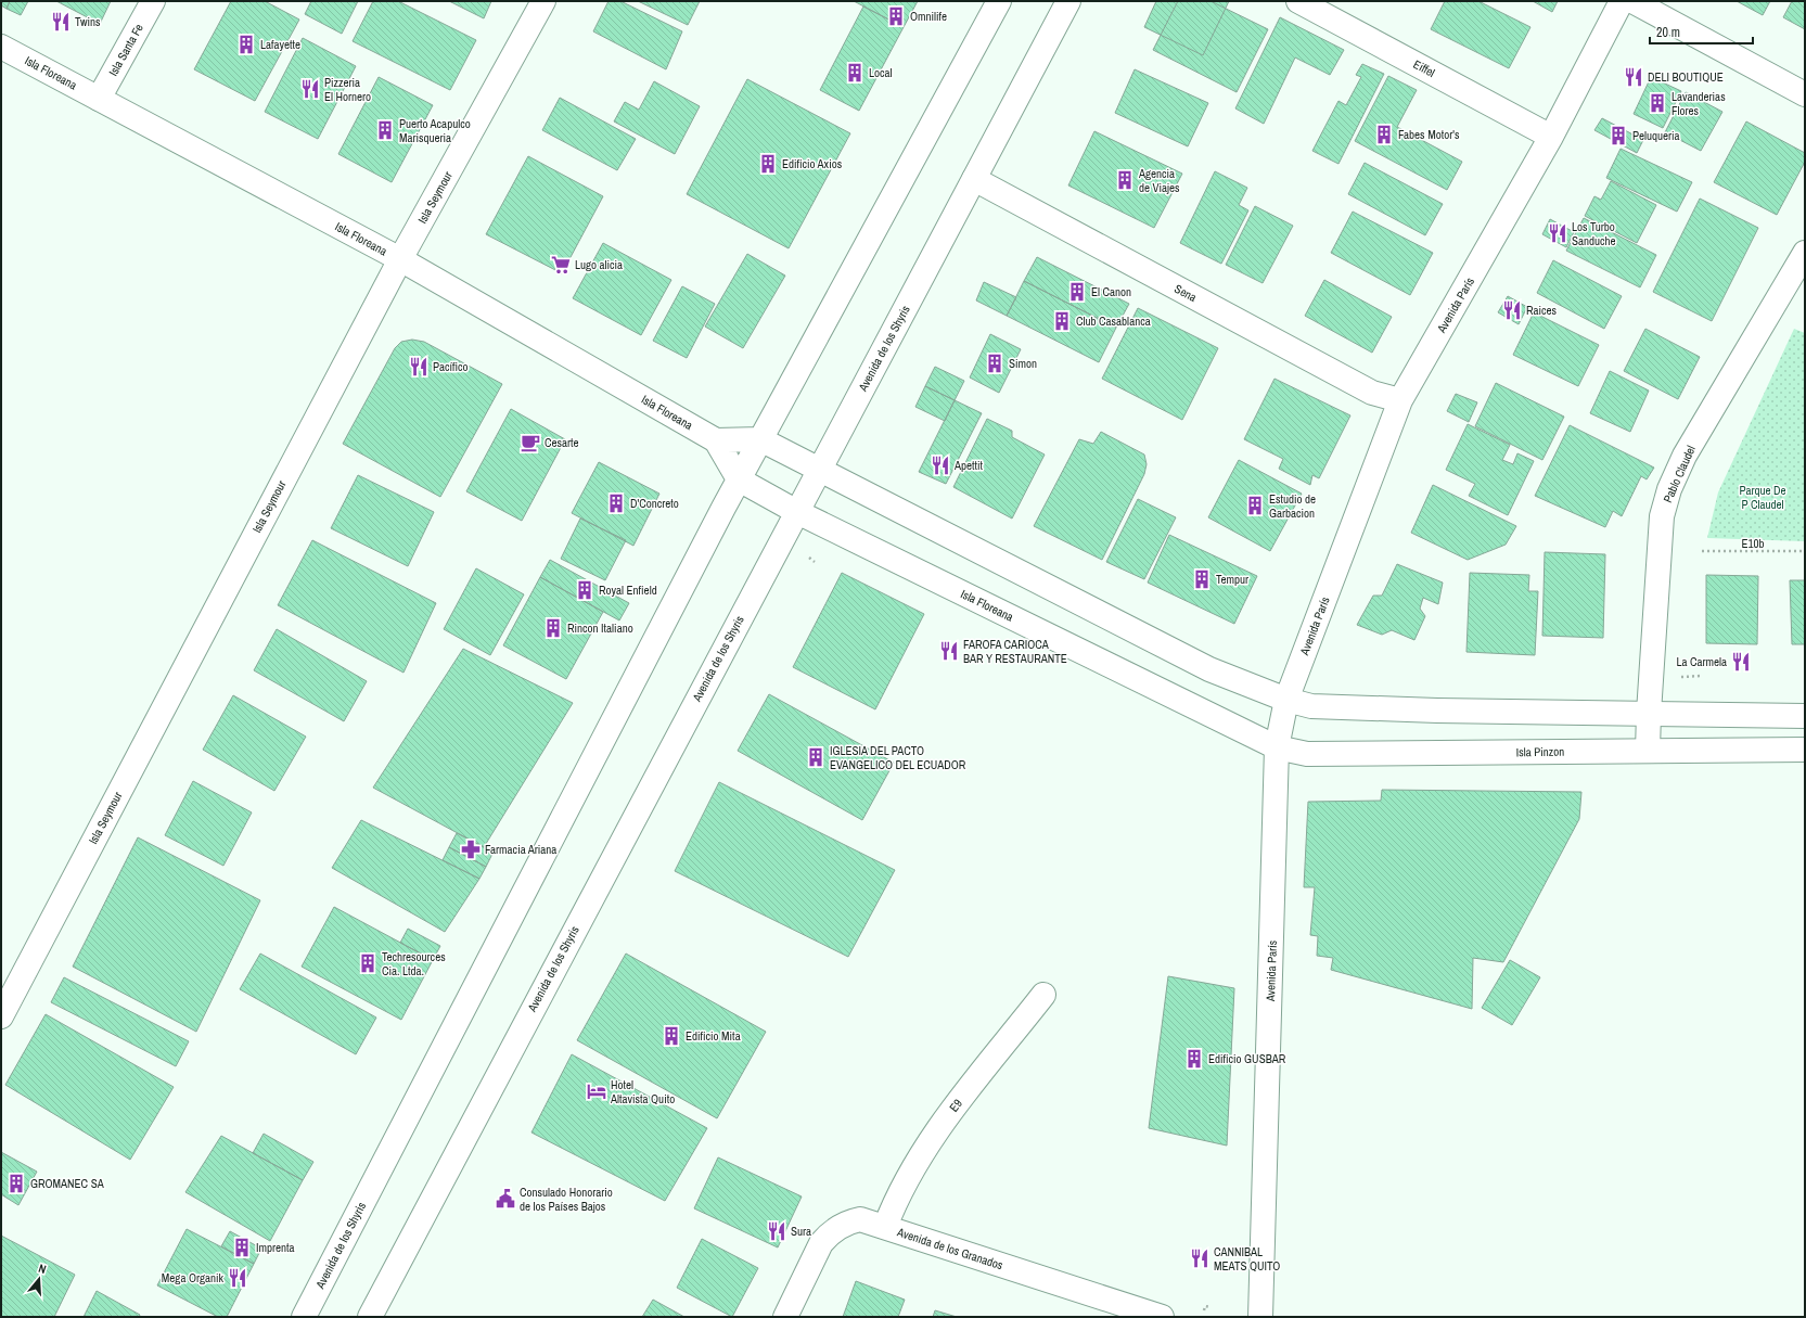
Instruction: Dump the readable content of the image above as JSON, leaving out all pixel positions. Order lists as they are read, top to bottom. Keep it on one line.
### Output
{"streets":{"street":["Isla Santa Fe","Eiffel","Isla Floreana","Isla Seymour","Sena","Avenida París","Avenida de los Shyris","Pablo Claudel","Isla Pinzon","E9","Avenida de los Granados"],"path":["E10b"]},"crossings":[["Isla Santa Fe","Isla Floreana"],["Eiffel","Avenida París"],["Isla Floreana","Isla Seymour"],["Isla Floreana","Avenida París"],["Isla Floreana","Avenida de los Shyris"],["Isla Floreana","Isla Pinzon"],["Sena","Avenida París"],["Sena","Avenida de los Shyris"],["Avenida París","Isla Pinzon"],["Pablo Claudel","Isla Pinzon"],["E9","Avenida de los Granados"]],"parks":["Parque De P Claudel"],"places":{"building":["Omnilife","Lafayette","Local","Lavanderias Flores","Puerto Acapulco Marisqueria","Fabes Motor's","Peluqueria","Edificio Axios","Agencia de Viajes","El Canon","Club Casablanca","Simon","D'Concreto","Estudio de Garbacion","Tempur","Royal Enfield","Rincon Italiano","IGLESIA DEL PACTO EVANGELICO DEL ECUADOR","Techresources Cia. Ltda.","Edificio Mita","Edificio GUSBAR","GROMANEC SA","Imprenta"],"restaurant":["Twins","DELI BOUTIQUE","Pizzeria El Hornero","Los Turbo Sanduche","Raices","Pacífico","Apettit","FAROFA CARIOCA BAR Y RESTAURANTE","La Carmela","Sura","CANNIBAL MEATS QUITO","Mega Organik"],"supermarket":["Lugo alicia"],"cafe":["Cesarte"],"pharmacy":["Farmacia Ariana"],"hotel":["Hotel Altavista Quito"],"public building":["Consulado Honorario de los Países Bajos"]},"scale_bar":"20 m","north":"top"}
